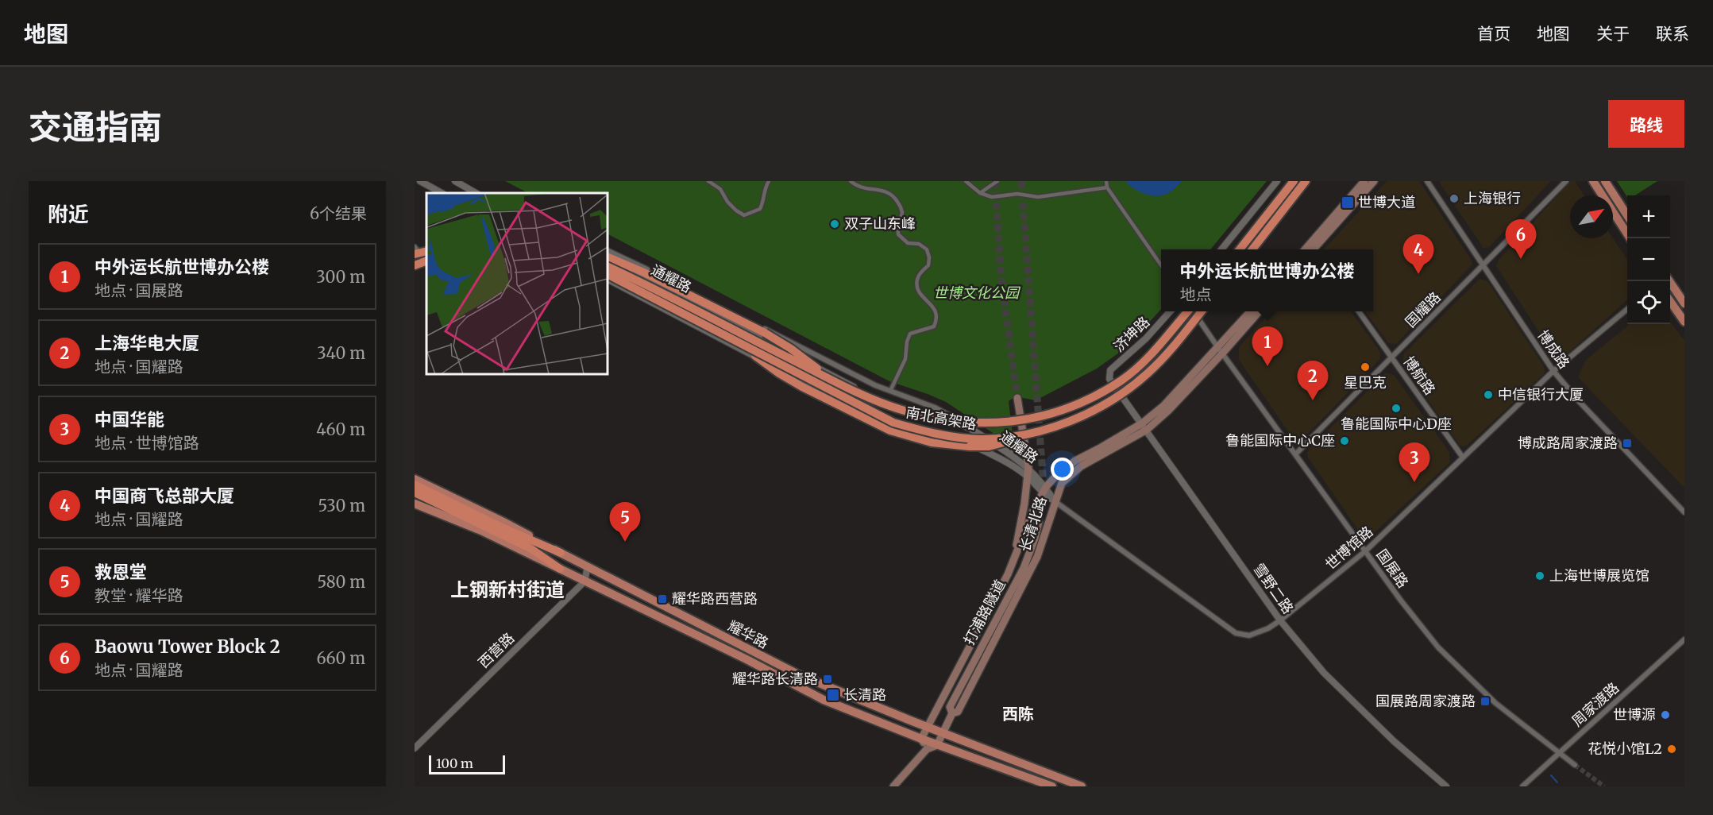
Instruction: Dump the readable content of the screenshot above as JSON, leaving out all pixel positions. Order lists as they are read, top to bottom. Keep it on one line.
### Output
{"streets":{"highway":["南北高架路"],"main road":["长清北路","打浦路隧道","耀华路"],"street":["通耀路","国耀路","济坤路","博成路","博航路","世博馆路","国展路","雪野二路","西营路","周家渡路"]},"crossings":[["通耀路","长清北路"],["通耀路","世博馆路"],["国耀路","博成路"],["国耀路","博航路"],["国耀路","国展路"],["济坤路","雪野二路"],["博成路","世博馆路"],["博航路","世博馆路"],["长清北路","世博馆路"],["长清北路","国展路"],["长清北路","雪野二路"],["长清北路","打浦路隧道"],["长清北路","耀华路"],["世博馆路","国展路"],["世博馆路","雪野二路"],["国展路","周家渡路"],["耀华路","西营路"]],"districts":["上钢新村街道","西陈"],"parks":["世博文化公园"],"places":{"other":["上海银行","双子山东峰","星巴克","中信银行大厦","鲁能国际中心D座","鲁能国际中心C座","上海世博展览馆","世博源","花悦小馆L2"],"transit":["世博大道","博成路周家渡路","耀华路西营路","耀华路长清路","长清路","国展路周家渡路"]},"scale_bar":"100 m","north":"top right","page":{"header":"地图","nav":["首页","地图","关于","联系"],"title":"交通指南","buttons":"路线","heading":["附近","6个结果"],"map_buttons":["+","−"],"pins":["6","4","1","2","3","5"],"list":[{"mark":"1","name":"中外运长航世博办公楼","note":"地点 · 国展路","value":"300 m"},{"mark":"2","name":"上海华电大厦","note":"地点 · 国耀路","value":"340 m"},{"mark":"3","name":"中国华能","note":"地点 · 世博馆路","value":"460 m"},{"mark":"4","name":"中国商飞总部大厦","note":"地点 · 国耀路","value":"530 m"},{"mark":"5","name":"救恩堂","note":"教堂 · 耀华路","value":"580 m"},{"mark":"6","name":"Baowu Tower Block 2","note":"地点 · 国耀路","value":"660 m"}],"popup":["中外运长航世博办公楼","地点"],"scale":"100 m"}}
